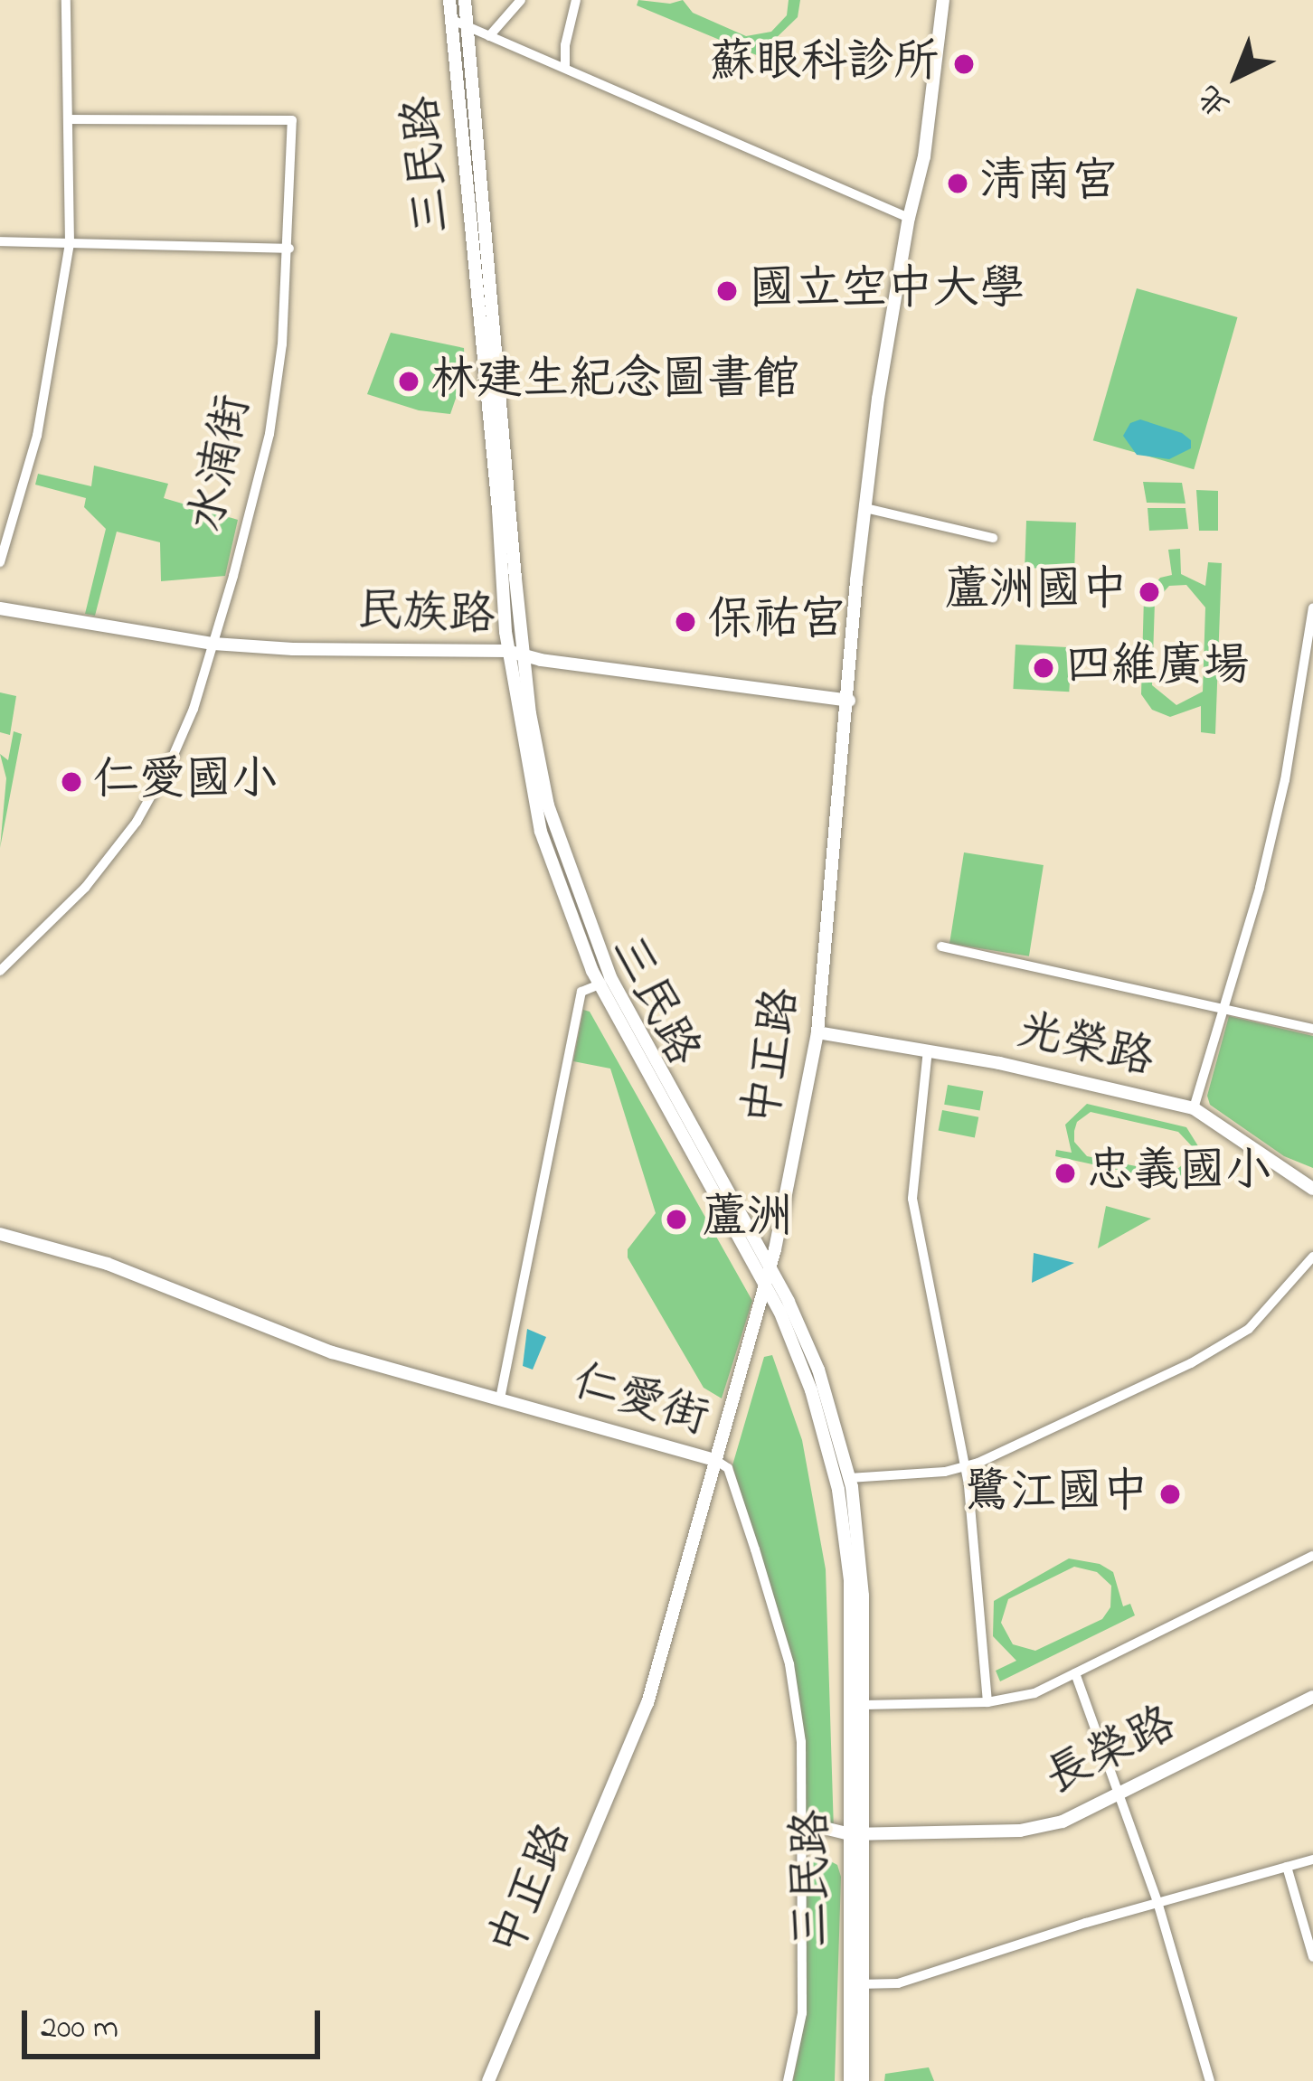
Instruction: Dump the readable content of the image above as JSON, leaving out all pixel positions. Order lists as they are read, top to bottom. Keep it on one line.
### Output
{"streets":{"street":["三民路","水湳街","民族路","光榮路","中正路","仁愛街","長榮路"]},"crossings":[["三民路","民族路"],["三民路","中正路"],["三民路","長榮路"],["水湳街","民族路"],["民族路","中正路"],["光榮路","中正路"],["中正路","仁愛街"],["仁愛街","長榮路"]],"places":["蘇眼科診所","清南宮","國立空中大學","林建生紀念圖書館","蘆洲國中","保祐宮","四維廣場","仁愛國小","忠義國小","蘆洲","鷺江國中"],"scale_bar":"200 m","north":"bottom left"}
